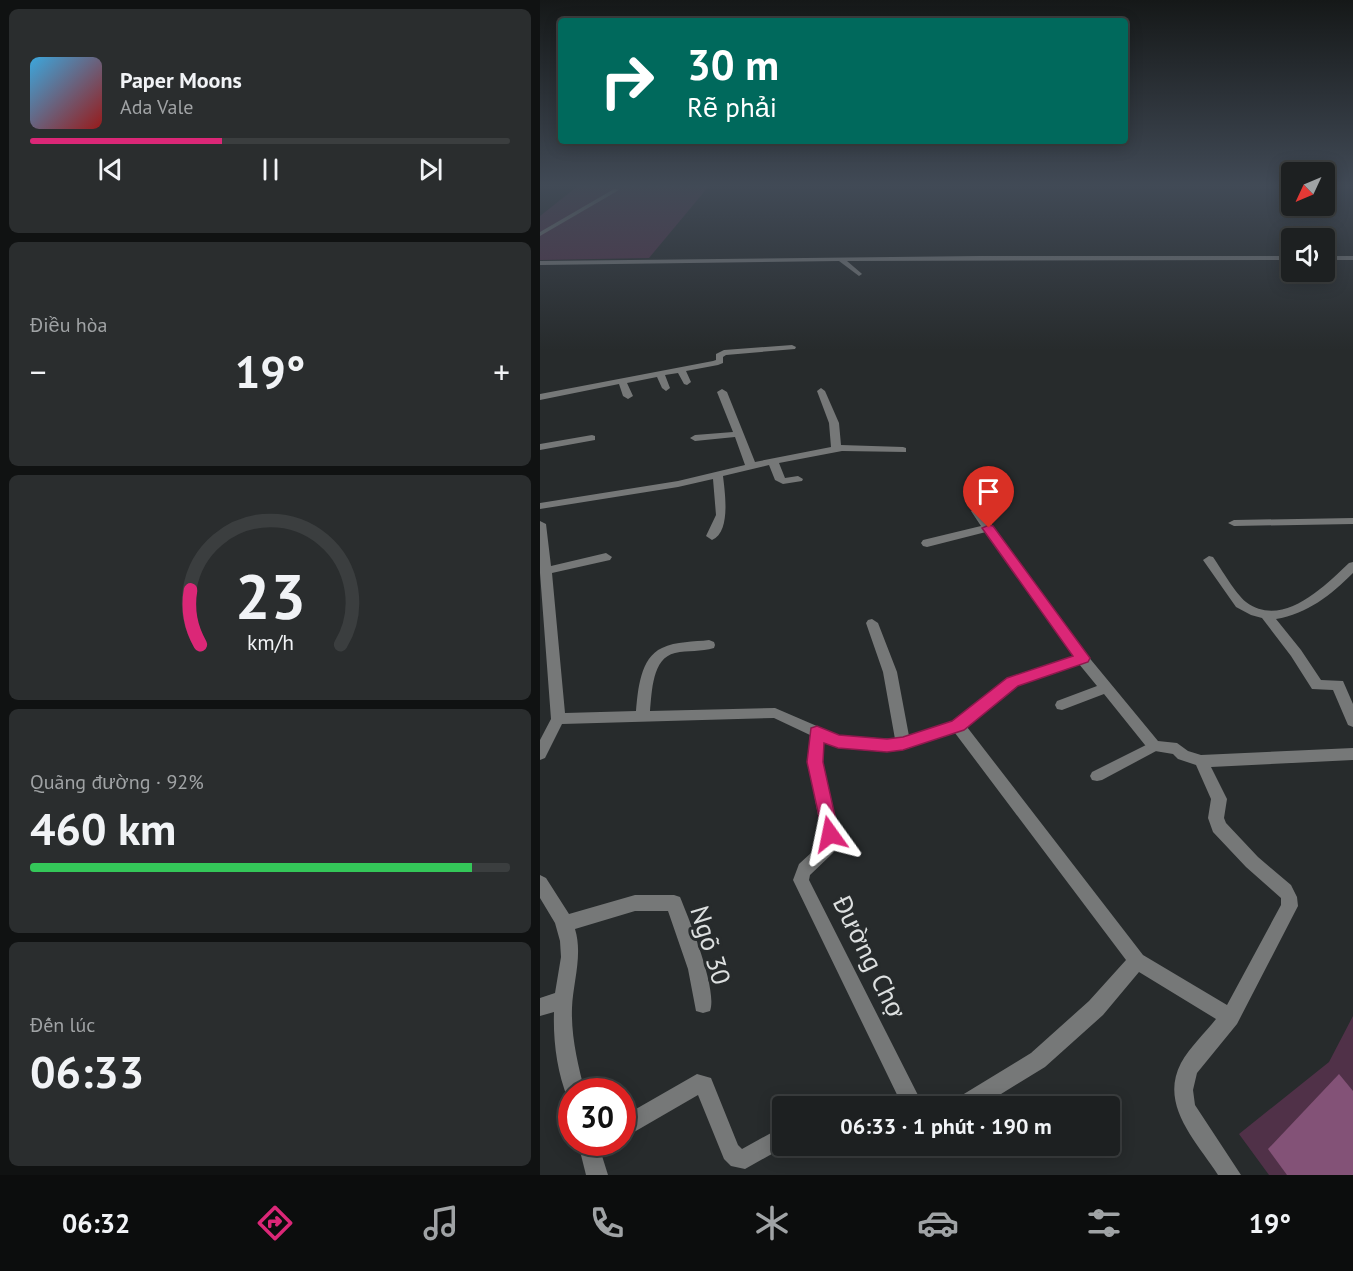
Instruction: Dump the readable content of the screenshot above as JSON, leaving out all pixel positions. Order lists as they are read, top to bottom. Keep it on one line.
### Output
{"streets":{"street":["Ngõ 30","Đường Chợ"]},"north":"bottom left","page":{"turn":["30 m","Rẽ phải"],"song":["Paper Moons","Ada Vale"],"tile":["Điều hòa",["Quãng đường · 92%","460 km"],["Đến lúc","06:33"]],"heat":["−","19°","+"],"limit":"30","trip":"06:33 · 1 phút · 190 m","tabs":["06:32","19°"],"gauge":["23","km/h"]}}
